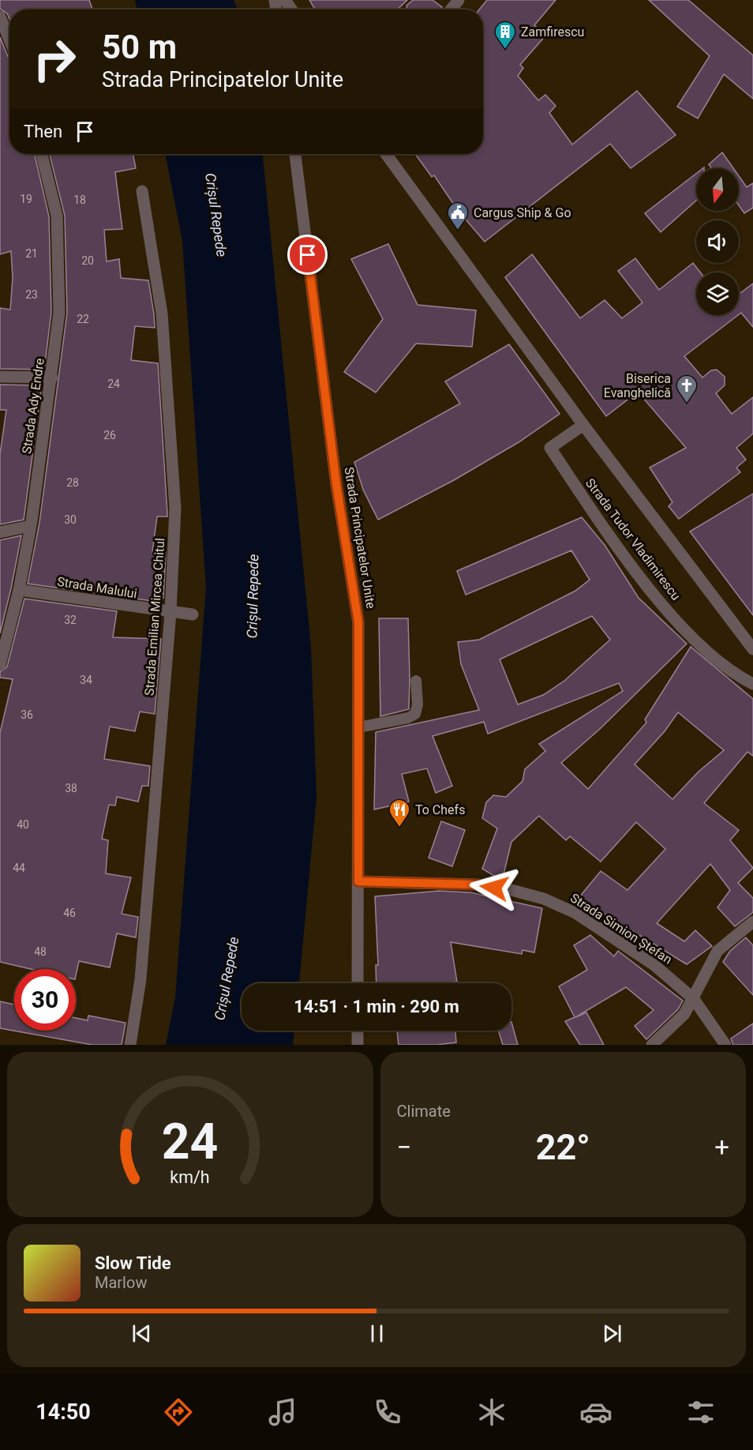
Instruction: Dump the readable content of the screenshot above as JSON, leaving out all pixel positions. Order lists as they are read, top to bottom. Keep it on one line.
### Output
{"streets":{"street":["Strada Ady Endre","Strada Principatelor Unite","Strada Tudor Vladimirescu","Strada Malului","Strada Emilian Mircea Chitul","Strada Simion Ștefan"]},"crossings":[["Strada Ady Endre","Strada Malului"],["Strada Principatelor Unite","Strada Simion Ștefan"],["Strada Malului","Strada Emilian Mircea Chitul"]],"water":["Crișul Repede"],"places":{"building":["Zamfirescu"],"public building":["Cargus Ship & Go"],"church":["Biserica Evanghelică"],"restaurant":["To Chefs"]},"house_numbers":["19","18","21","20","23","22","24","26","28","30","32","34","36","38","40","44","46","48"],"north":"bottom","page":{"turn":["50 m","Strada Principatelor Unite"],"then":"Then","limit":"30","trip":"14:51 · 1 min · 290 m","tile":"Climate","heat":["−","22°","+"],"song":["Slow Tide","Marlow"],"tabs":"14:50","gauge":["24","km/h"]}}
